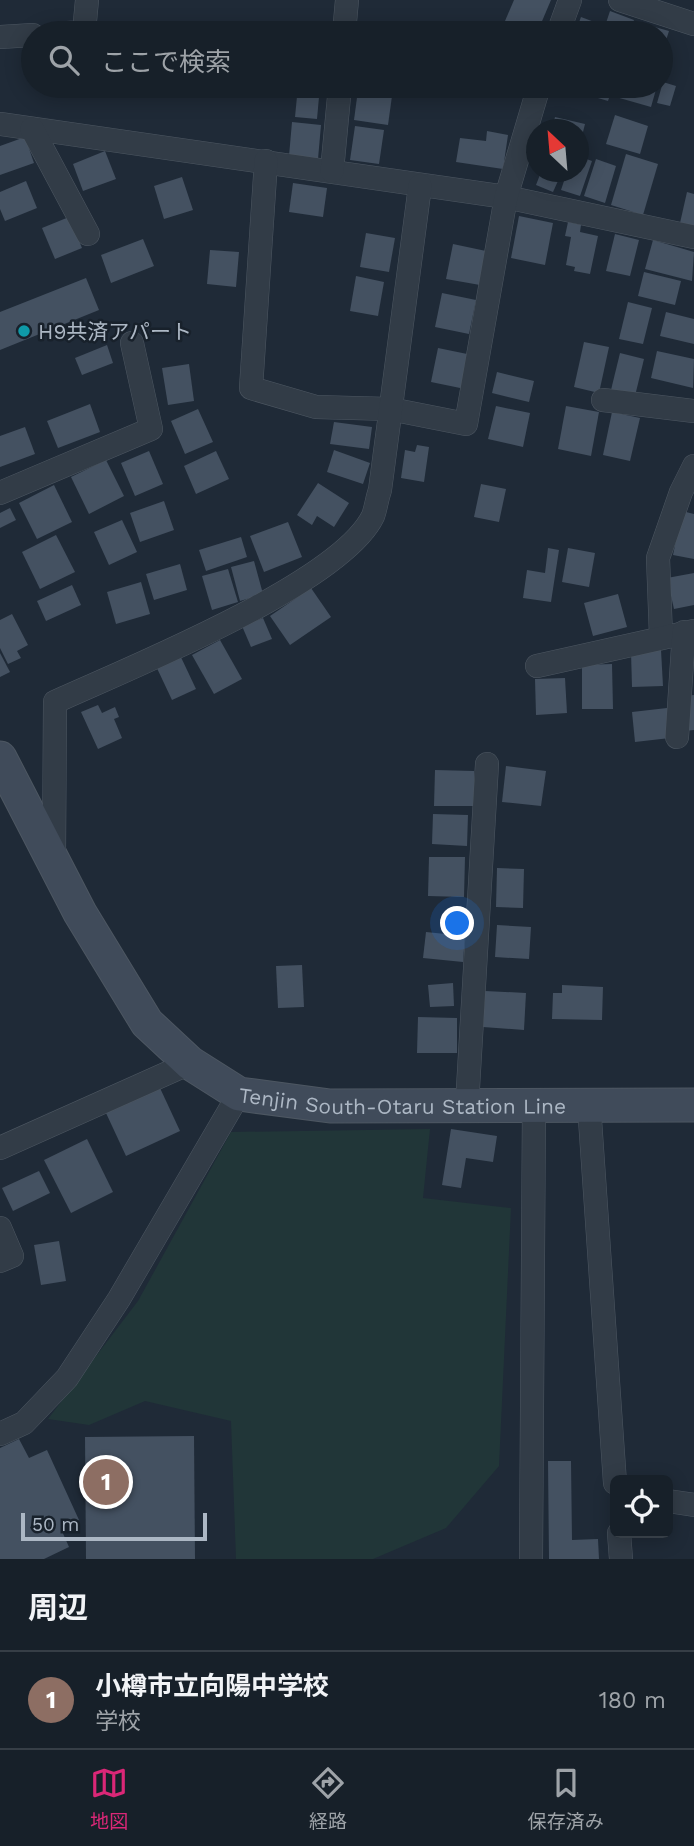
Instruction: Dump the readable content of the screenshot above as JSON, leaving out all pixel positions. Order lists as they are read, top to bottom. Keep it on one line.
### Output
{"streets":{"main road":["Tenjin South-Otaru Station Line"]},"places":["H9共済アパート"],"scale_bar":"50 m","north":"top left","page":{"search":"ここで検索","pins":"1","scale":"50 m","heading":"周辺","list":[{"mark":"1","name":"小樽市立向陽中学校","note":"学校","value":"180 m"}],"nav":["地図","経路","保存済み"]}}
